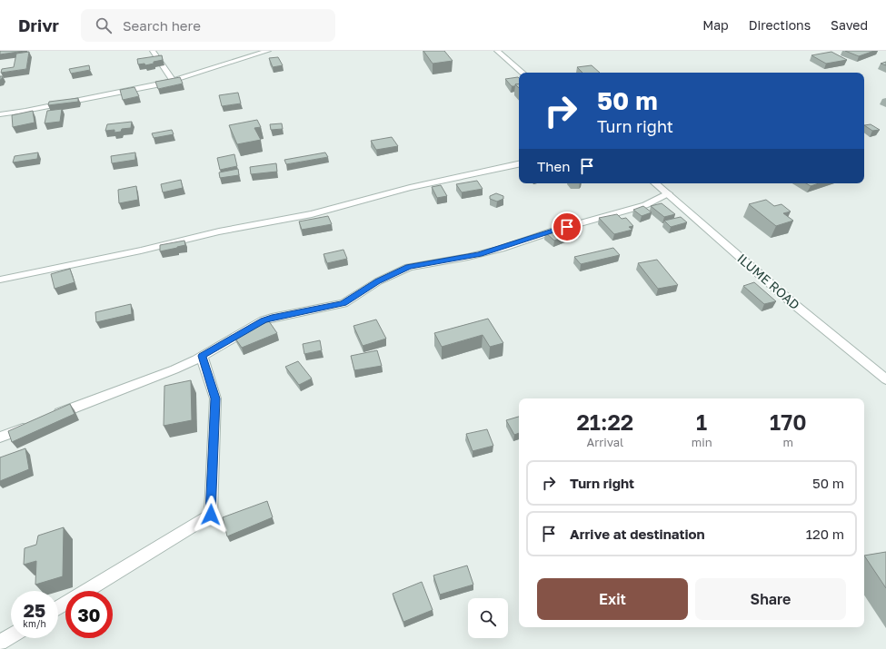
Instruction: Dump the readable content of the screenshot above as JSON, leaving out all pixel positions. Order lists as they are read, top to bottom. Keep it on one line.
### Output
{"streets":{"street":["ILUME ROAD"]},"page":{"header":"Drivr","search":"Search here","nav":["Map","Directions","Saved"],"turn":["50 m","Turn right"],"then":"Then","eta":["21:22","Arrival","1","min","170","m"],"list":[{"name":"Turn right","value":"50 m"},{"name":"Arrive at destination","value":"120 m"}],"buttons":["Exit","Share"],"speed":"25 km/h","limit":"30"}}
